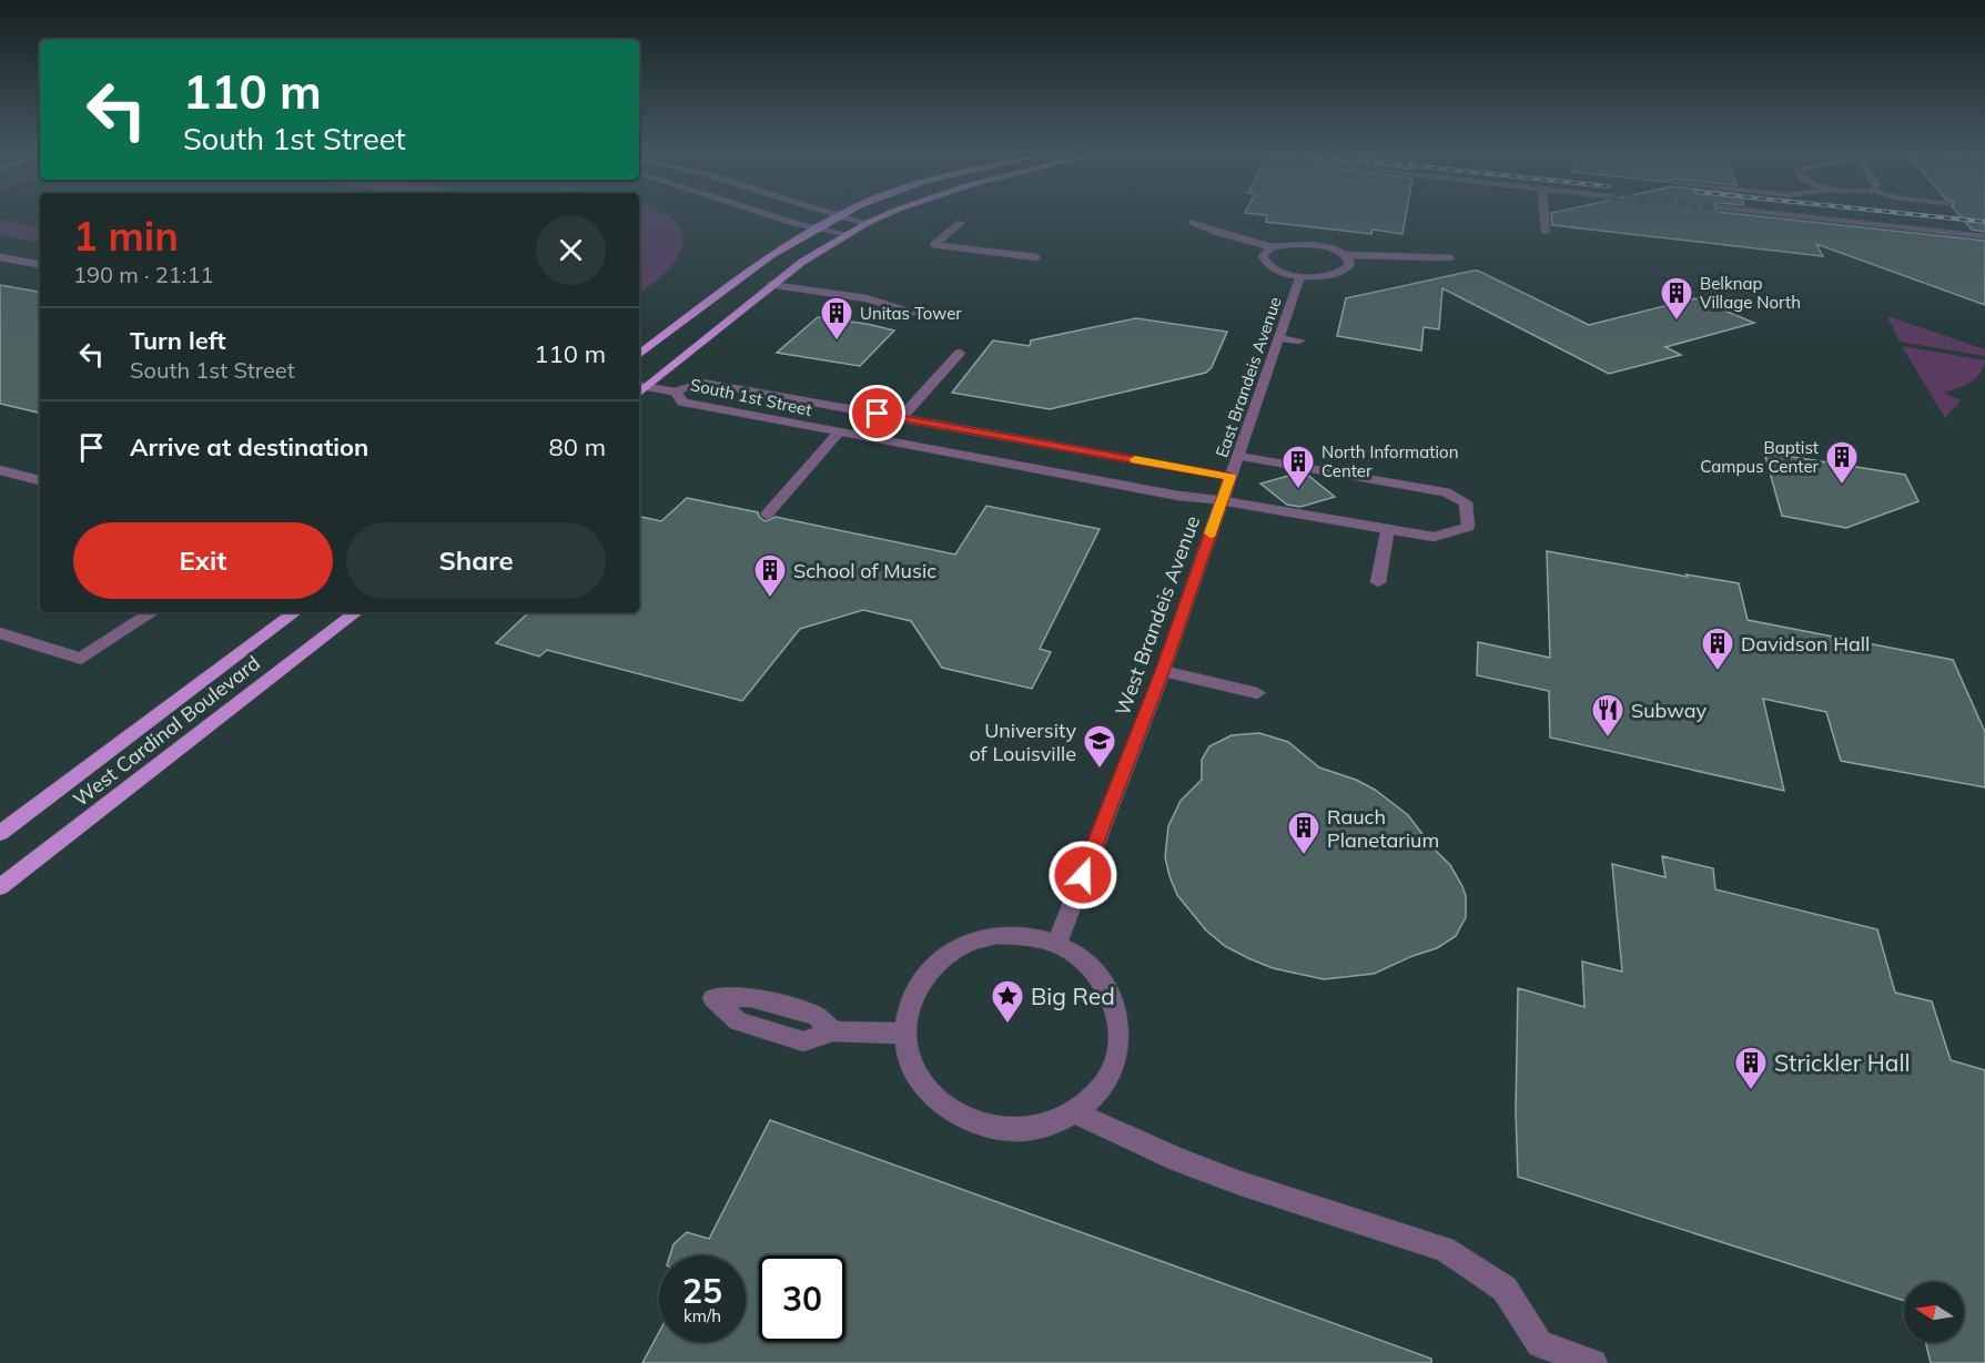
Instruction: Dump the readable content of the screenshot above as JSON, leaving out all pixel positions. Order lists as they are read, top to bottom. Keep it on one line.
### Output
{"streets":{"main road":["West Cardinal Boulevard"],"street":["East Brandeis Avenue","South 1st Street","West Brandeis Avenue"]},"crossings":[["East Brandeis Avenue","South 1st Street"],["East Brandeis Avenue","West Brandeis Avenue"],["South 1st Street","West Brandeis Avenue"]],"places":{"building":["Belknap Village North","Unitas Tower","Baptist Campus Center","North Information Center","School of Music","Davidson Hall","Rauch Planetarium","Strickler Hall"],"restaurant":["Subway"],"school or university":["University of Louisville"],"place":["Big Red"]},"north":"left","page":{"turn":["110 m","South 1st Street"],"heading":["1 min","190 m · 21:11"],"list":[{"name":"Turn left","note":"South 1st Street","value":"110 m"},{"name":"Arrive at destination","value":"80 m"}],"buttons":["Exit","Share"],"speed":"25 km/h","limit":"30"}}
